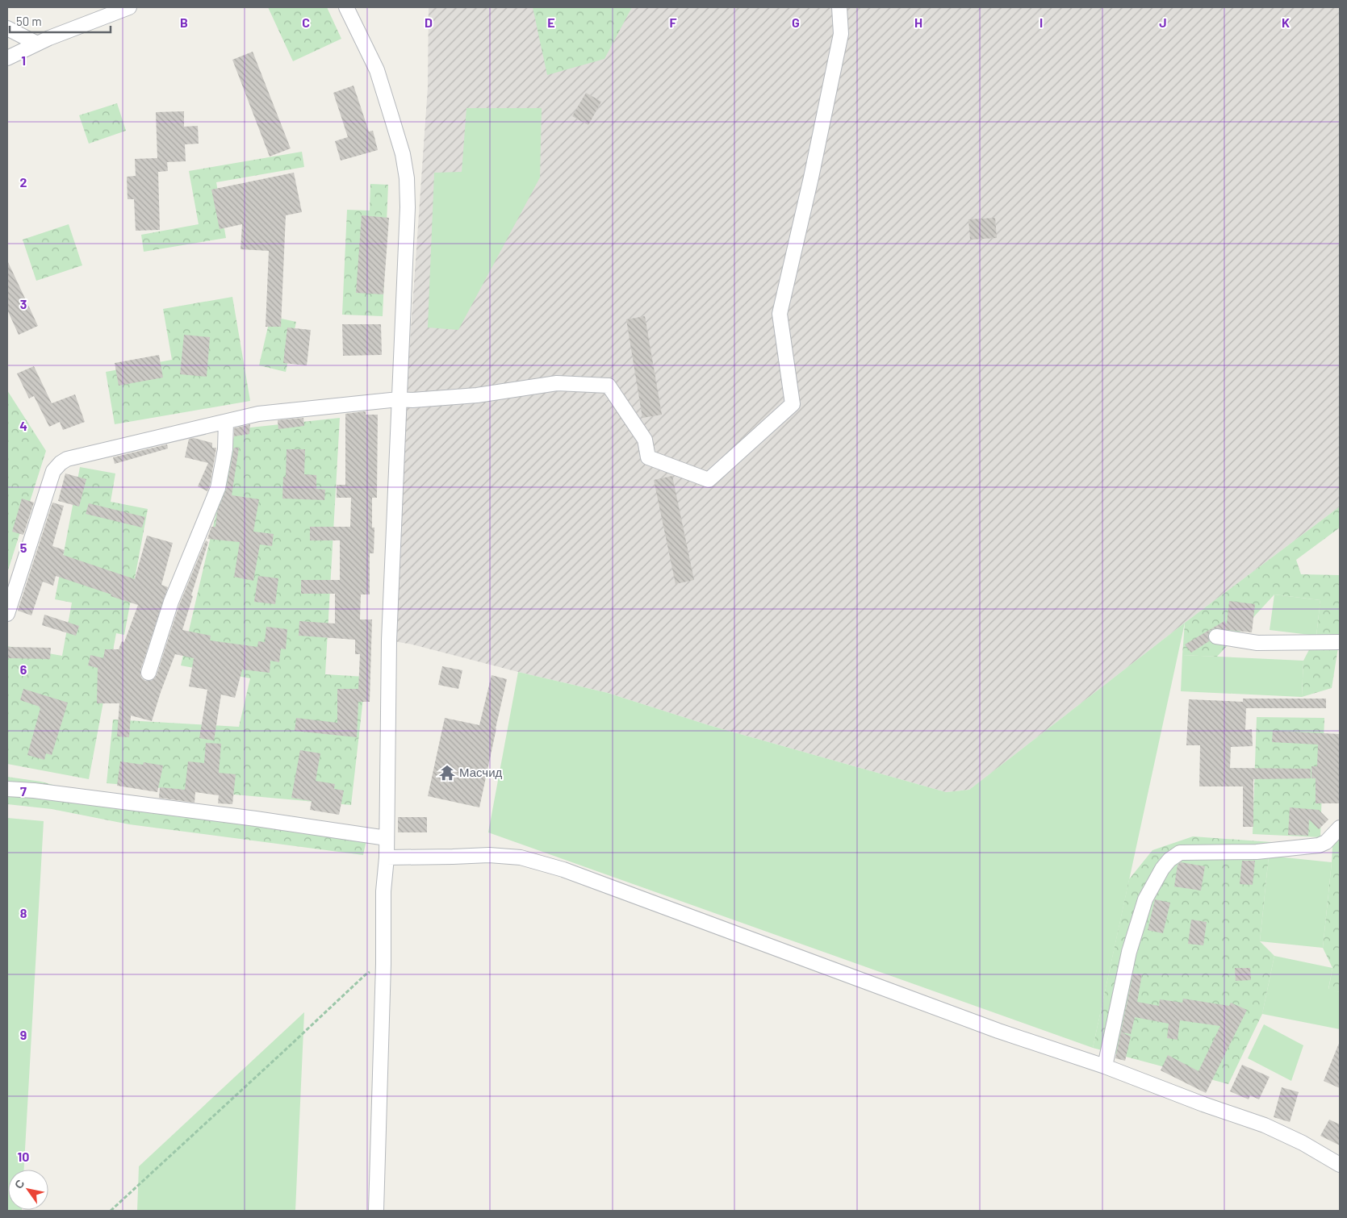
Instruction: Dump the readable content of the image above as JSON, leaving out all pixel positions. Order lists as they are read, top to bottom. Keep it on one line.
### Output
{"places":{"temple":["Масчид"]},"scale_bar":"50 m","north":"top left","grid":{"columns":["B","C","D","E","F","G","H","I","J","K"],"rows":["1","2","3","4","5","6","7","8","9","10"]}}
